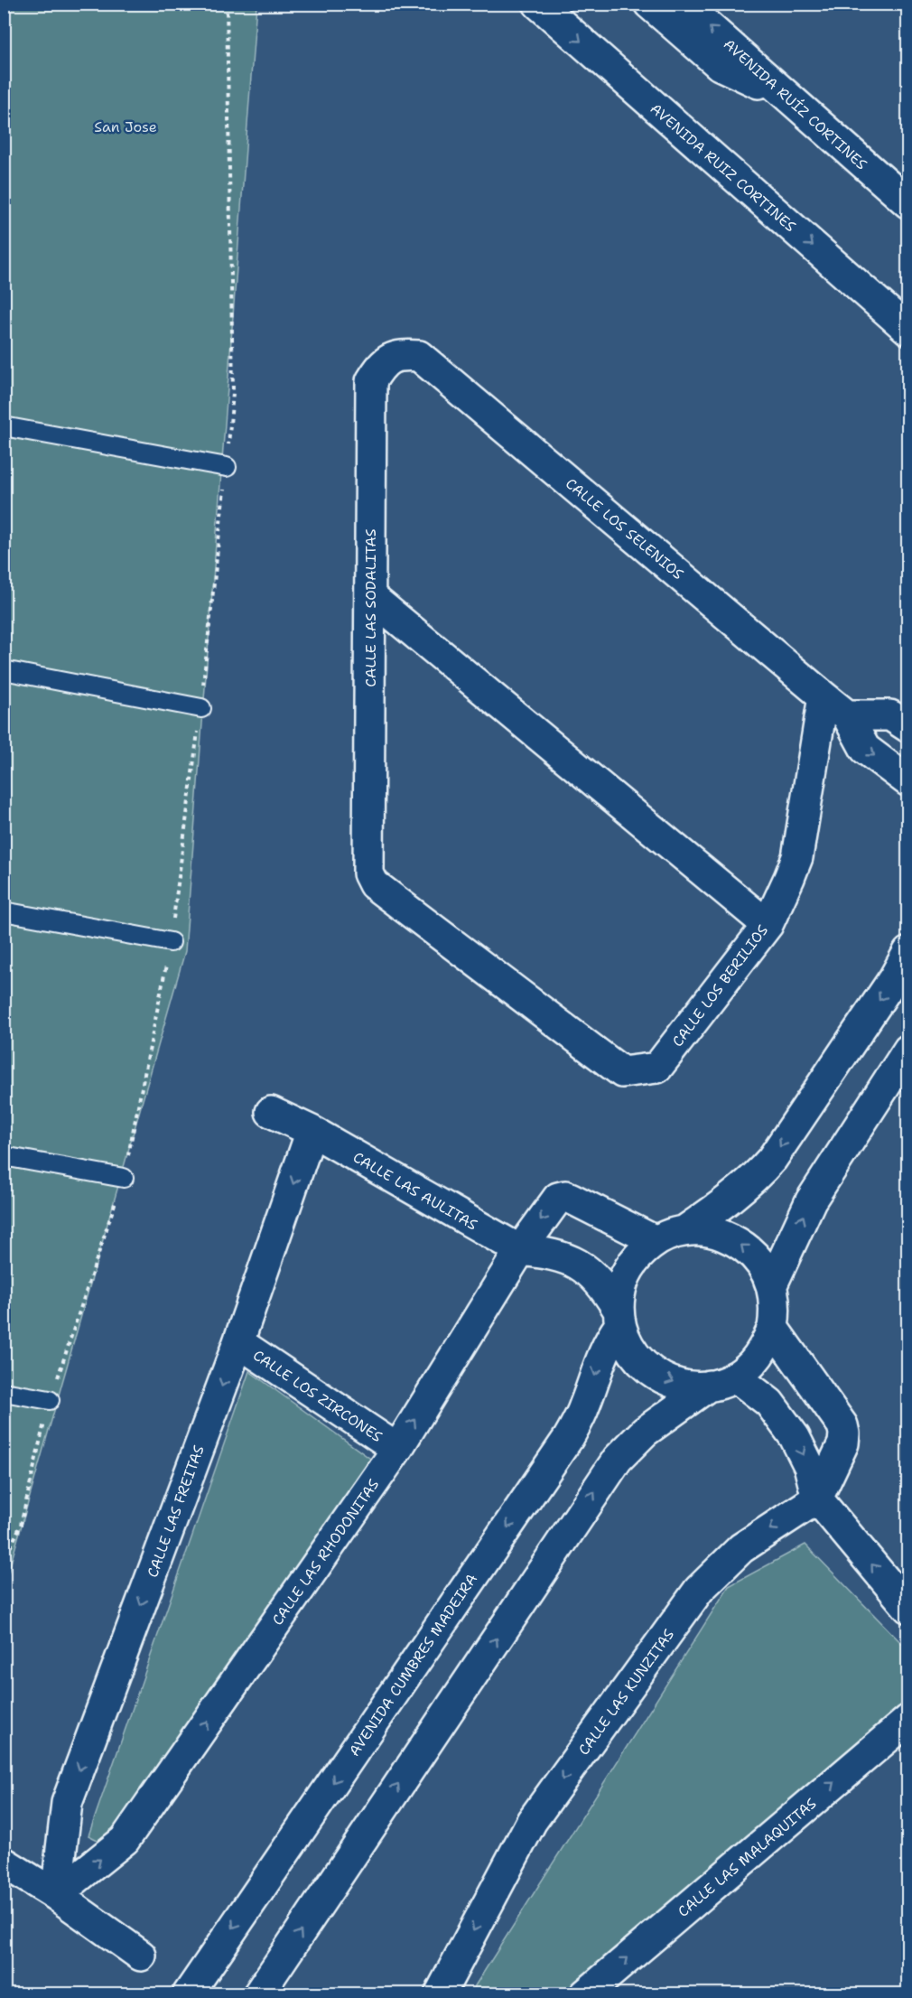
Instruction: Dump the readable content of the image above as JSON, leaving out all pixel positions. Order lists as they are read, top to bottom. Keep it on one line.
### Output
{"streets":{"street":["AVENIDA RUÍZ CORTINES","AVENIDA RUIZ CORTINES","CALLE LOS SELENIOS","CALLE LAS SODALITAS","CALLE LOS BERILIOS","CALLE LAS AULITAS","CALLE LOS ZIRCONES","CALLE LAS FREITAS","CALLE LAS RHODONITAS","AVENIDA CUMBRES MADEIRA","CALLE LAS KUNZITAS","CALLE LAS MALAQUITAS"]},"crossings":[["CALLE LOS SELENIOS","CALLE LAS SODALITAS"],["CALLE LOS SELENIOS","CALLE LOS BERILIOS"],["CALLE LAS SODALITAS","CALLE LOS BERILIOS"],["CALLE LAS AULITAS","CALLE LAS FREITAS"],["CALLE LAS AULITAS","CALLE LAS RHODONITAS"],["CALLE LOS ZIRCONES","CALLE LAS FREITAS"],["CALLE LOS ZIRCONES","CALLE LAS RHODONITAS"],["CALLE LAS FREITAS","CALLE LAS RHODONITAS"],["CALLE LAS RHODONITAS","AVENIDA CUMBRES MADEIRA"]],"one_way":["CALLE LAS FREITAS","CALLE LAS MALAQUITAS"],"parks":["San Jose"]}
